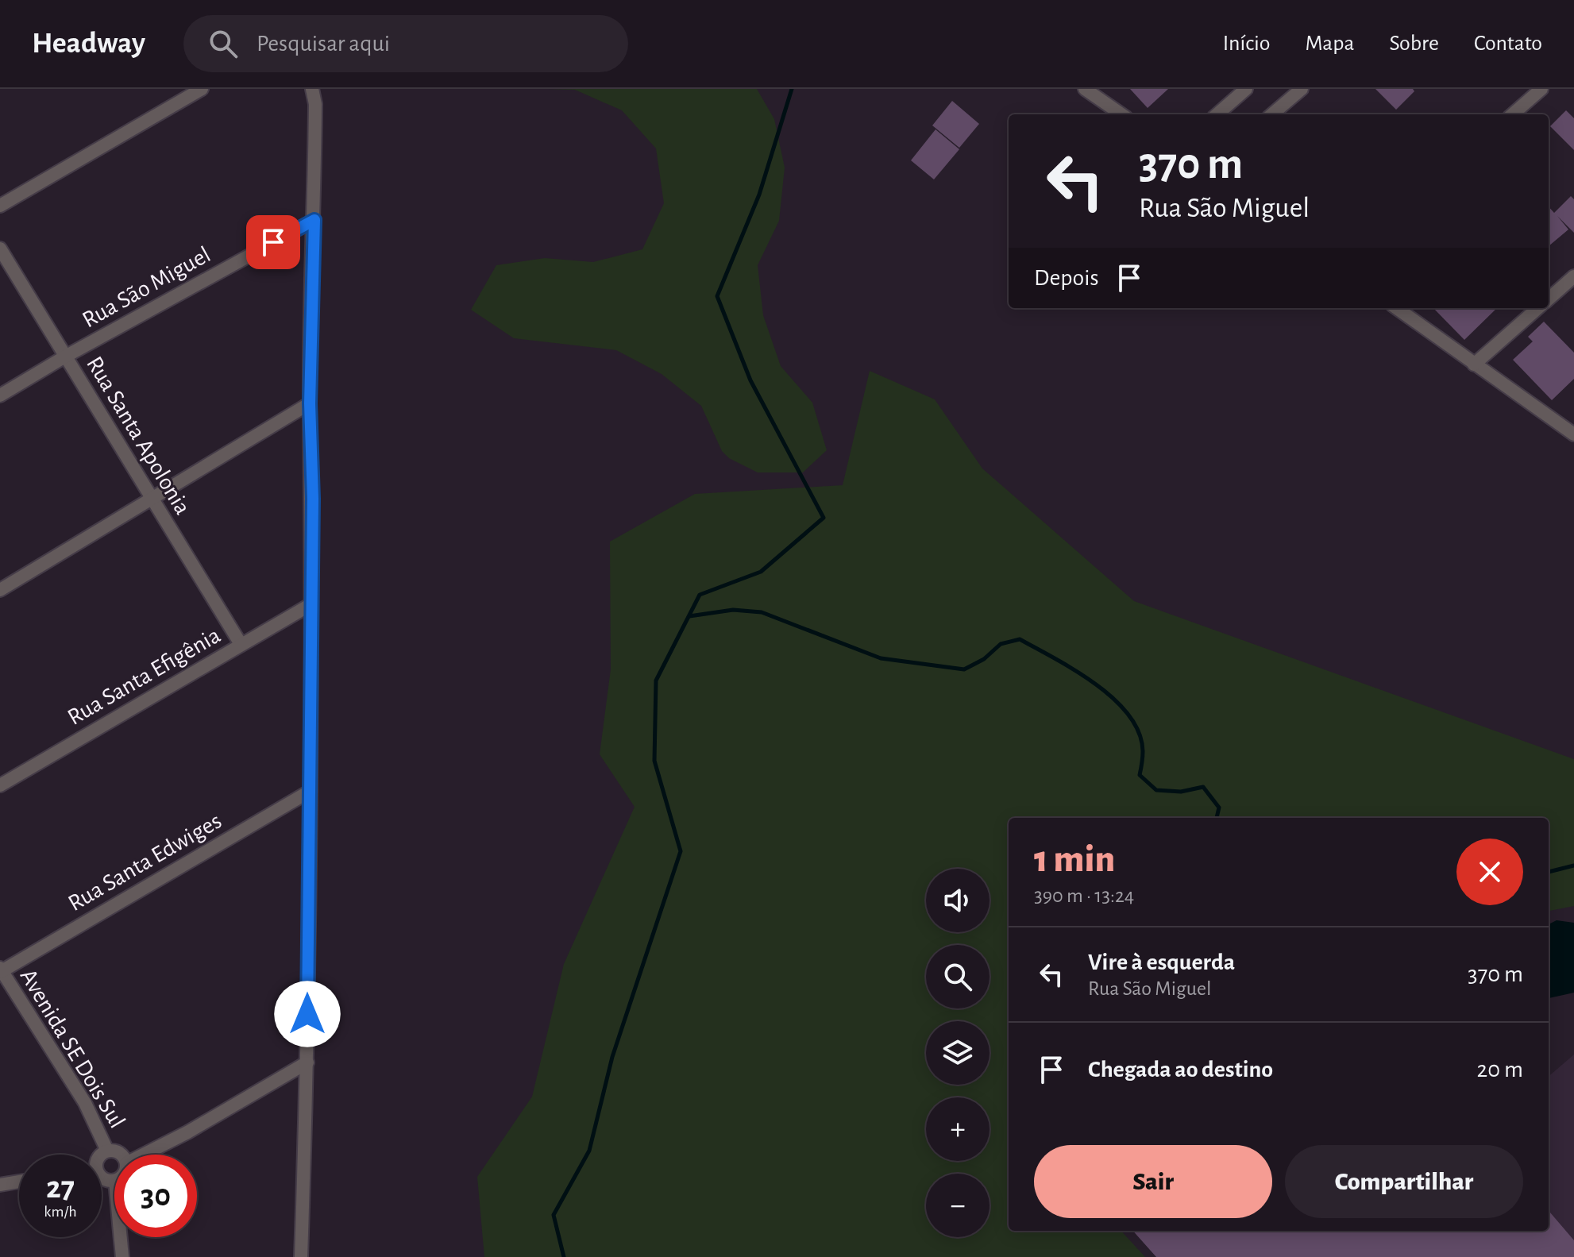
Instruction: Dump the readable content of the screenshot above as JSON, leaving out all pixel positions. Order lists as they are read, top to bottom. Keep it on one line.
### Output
{"streets":{"street":["Rua São Miguel","Rua Santa Apolonia","Rua Santa Efigênia","Rua Santa Edwiges","Avenida SE Dois Sul"]},"crossings":[["Rua São Miguel","Rua Santa Apolonia"],["Rua Santa Apolonia","Rua Santa Efigênia"],["Rua Santa Edwiges","Avenida SE Dois Sul"]],"page":{"header":"Headway","search":"Pesquisar aqui","nav":["Início","Mapa","Sobre","Contato"],"turn":["370 m","Rua São Miguel"],"then":"Depois","heading":["1 min","390 m · 13:24"],"map_buttons":["+","−"],"list":[{"name":"Vire à esquerda","note":"Rua São Miguel","value":"370 m"},{"name":"Chegada ao destino","value":"20 m"}],"buttons":["Sair","Compartilhar"],"speed":"27 km/h","limit":"30"}}
